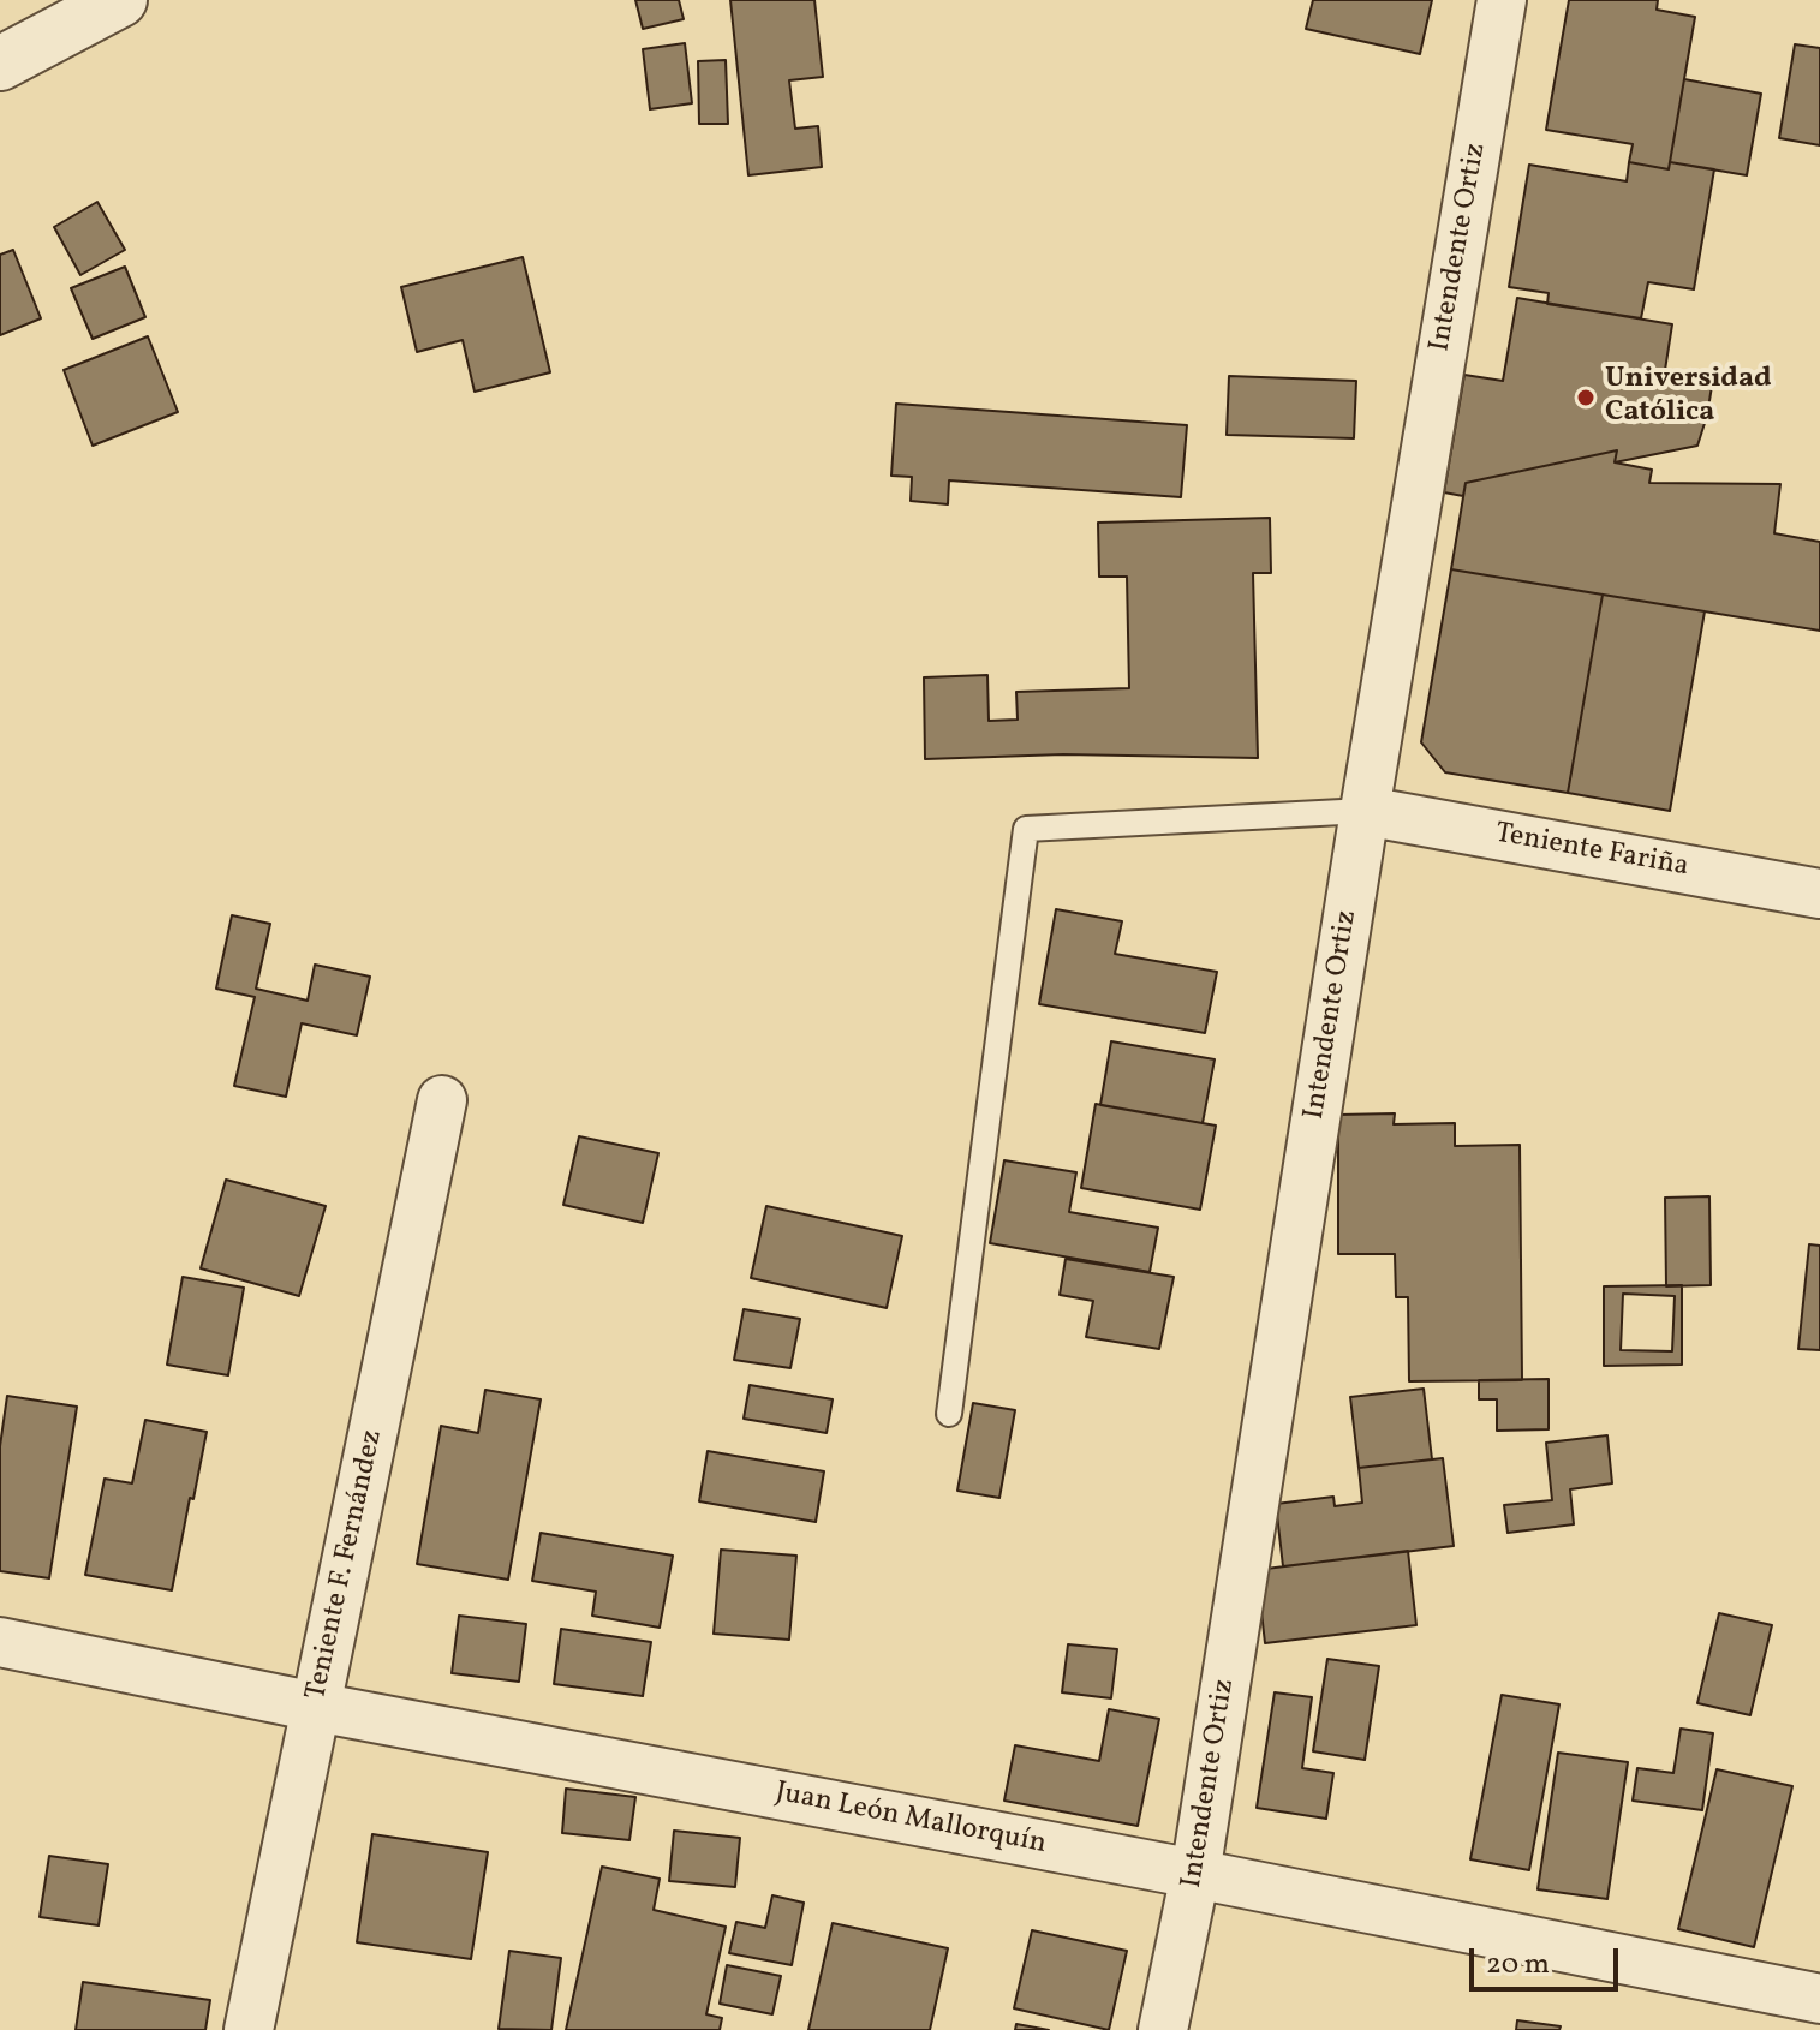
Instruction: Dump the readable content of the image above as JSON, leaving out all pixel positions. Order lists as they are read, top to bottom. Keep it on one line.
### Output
{"streets":{"street":["Intendente Ortiz","Teniente Fariña","Teniente F. Fernández","Juan León Mallorquín"]},"crossings":[["Intendente Ortiz","Teniente Fariña"],["Intendente Ortiz","Juan León Mallorquín"],["Teniente F. Fernández","Juan León Mallorquín"]],"places":["Universidad Católica"],"scale_bar":"20 m"}
